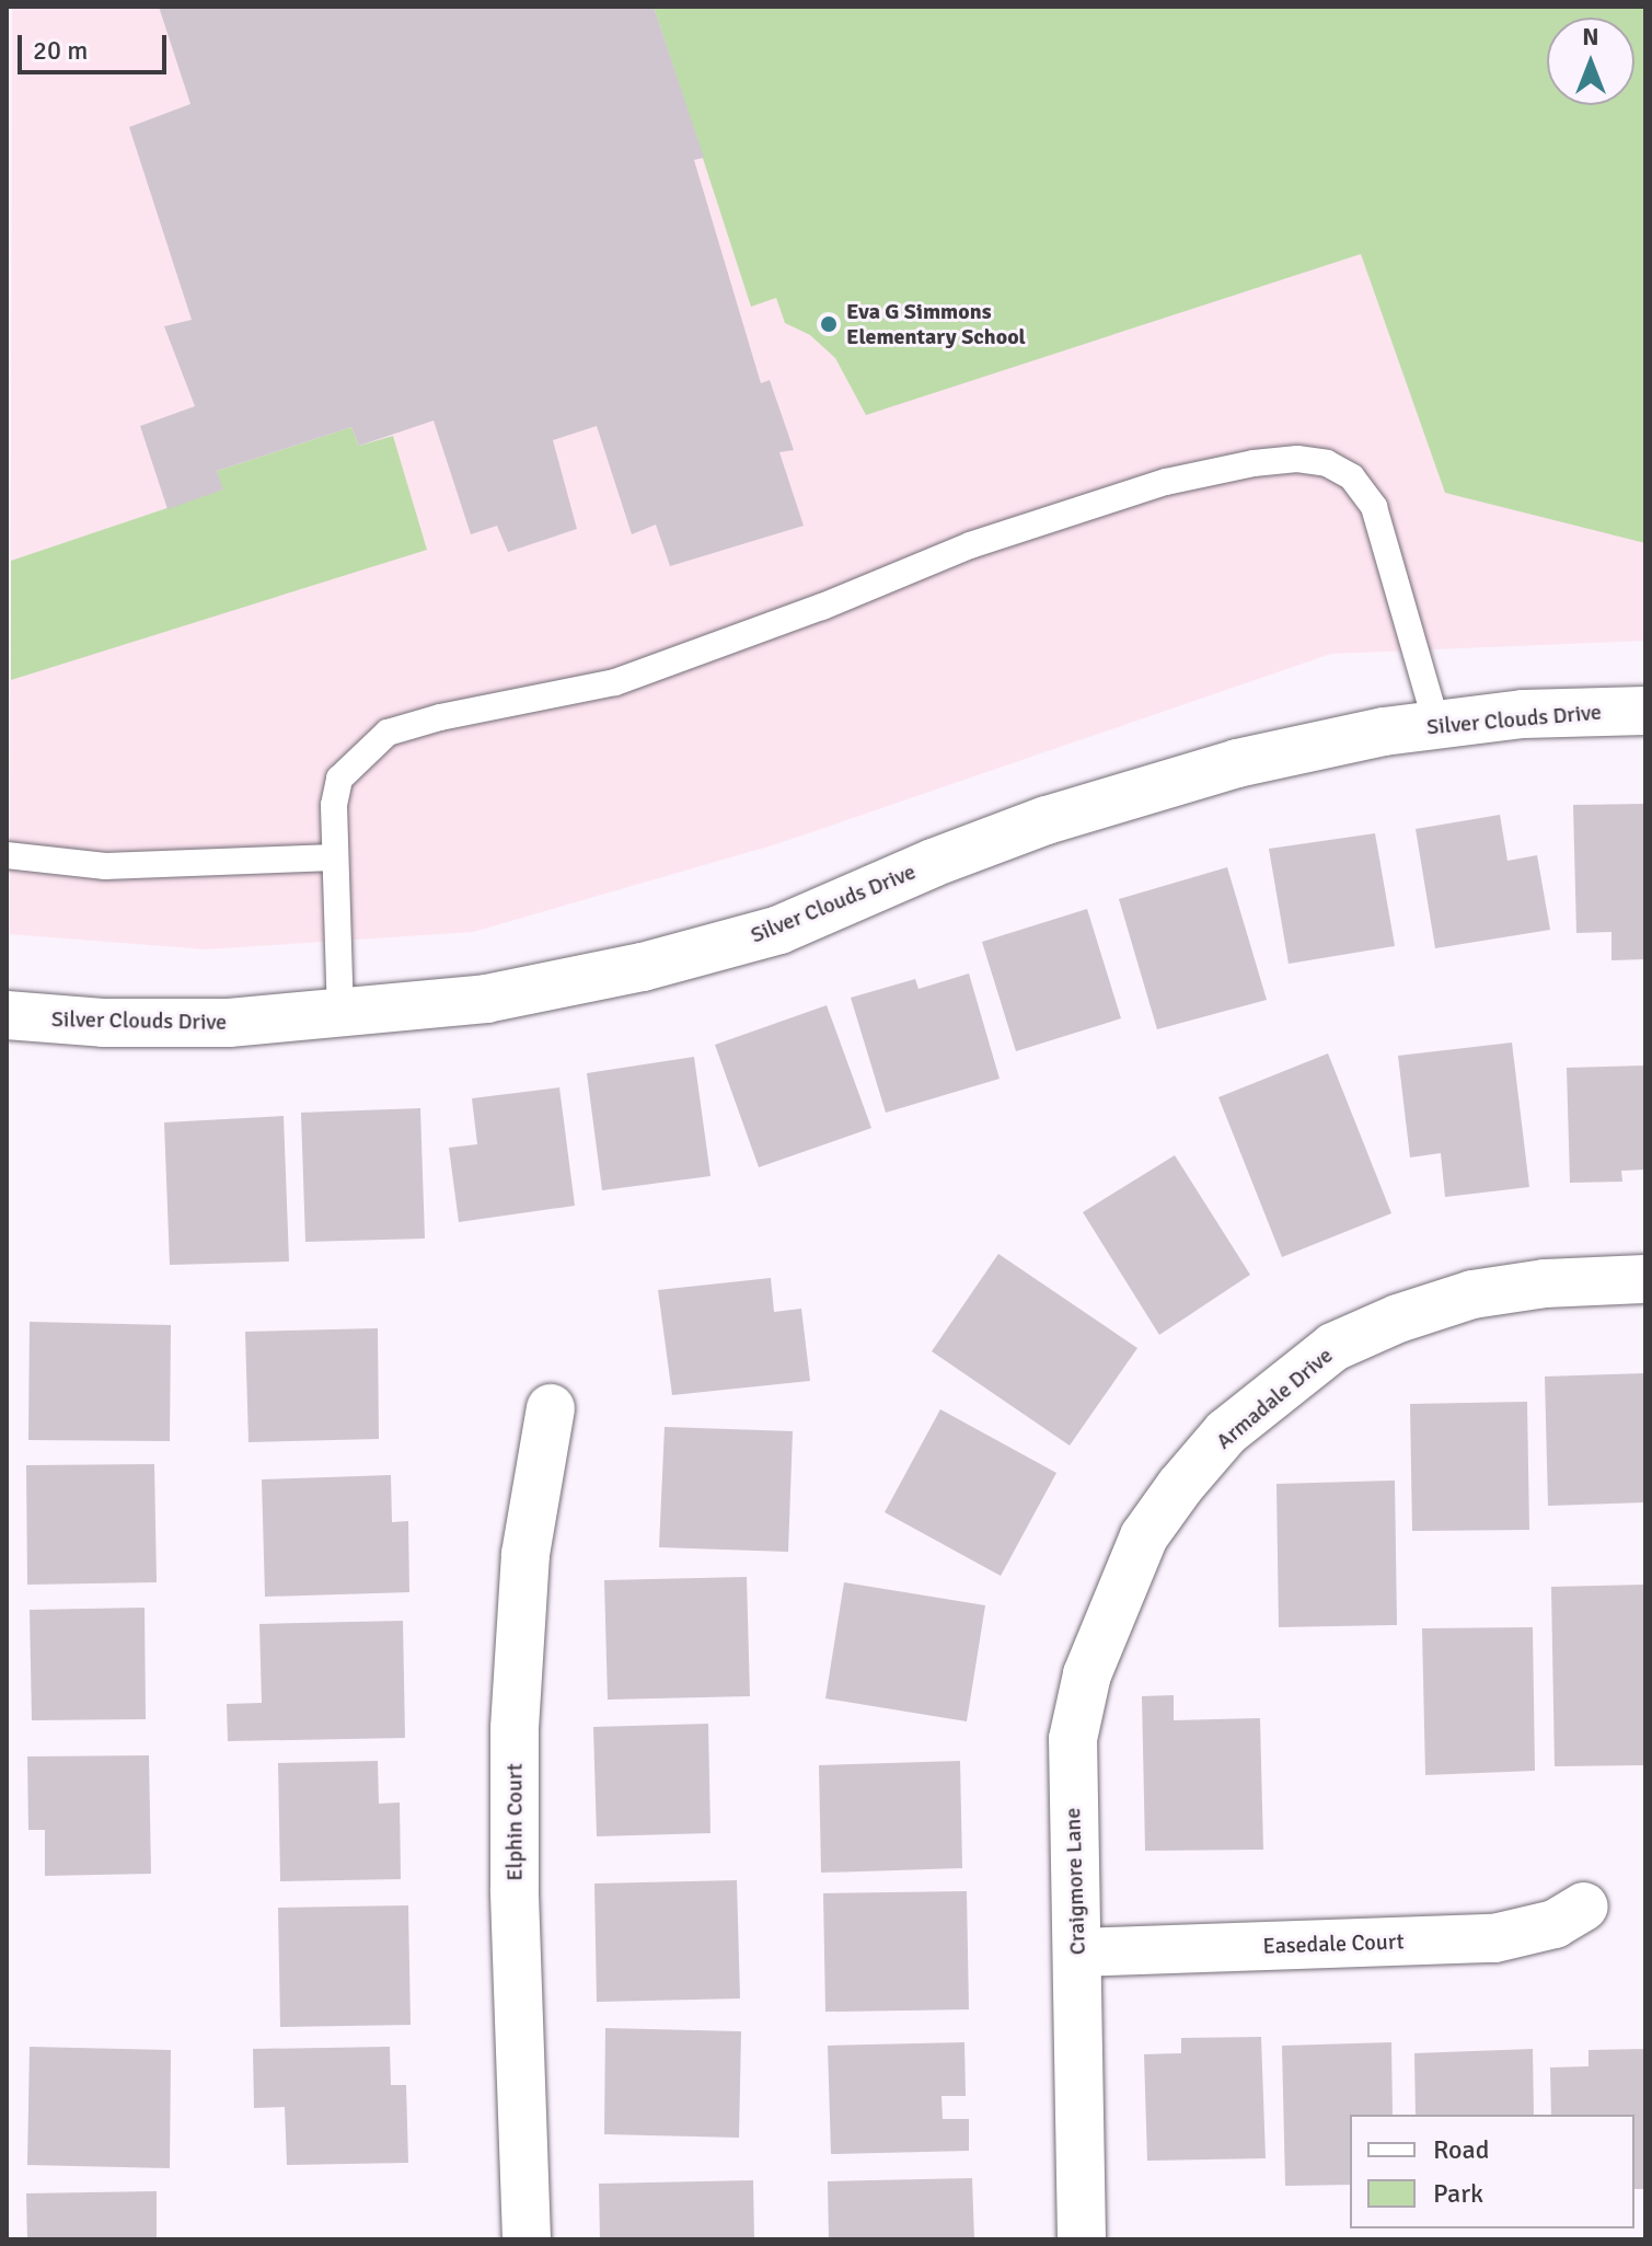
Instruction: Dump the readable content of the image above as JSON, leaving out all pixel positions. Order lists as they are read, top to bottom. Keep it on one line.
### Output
{"streets":{"street":["Silver Clouds Drive","Armadale Drive","Elphin Court","Craigmore Lane","Easedale Court"]},"crossings":[["Armadale Drive","Craigmore Lane"],["Craigmore Lane","Easedale Court"]],"places":["Eva G Simmons Elementary School"],"legend":["Road","Park"],"scale_bar":"20 m","north":"top"}
